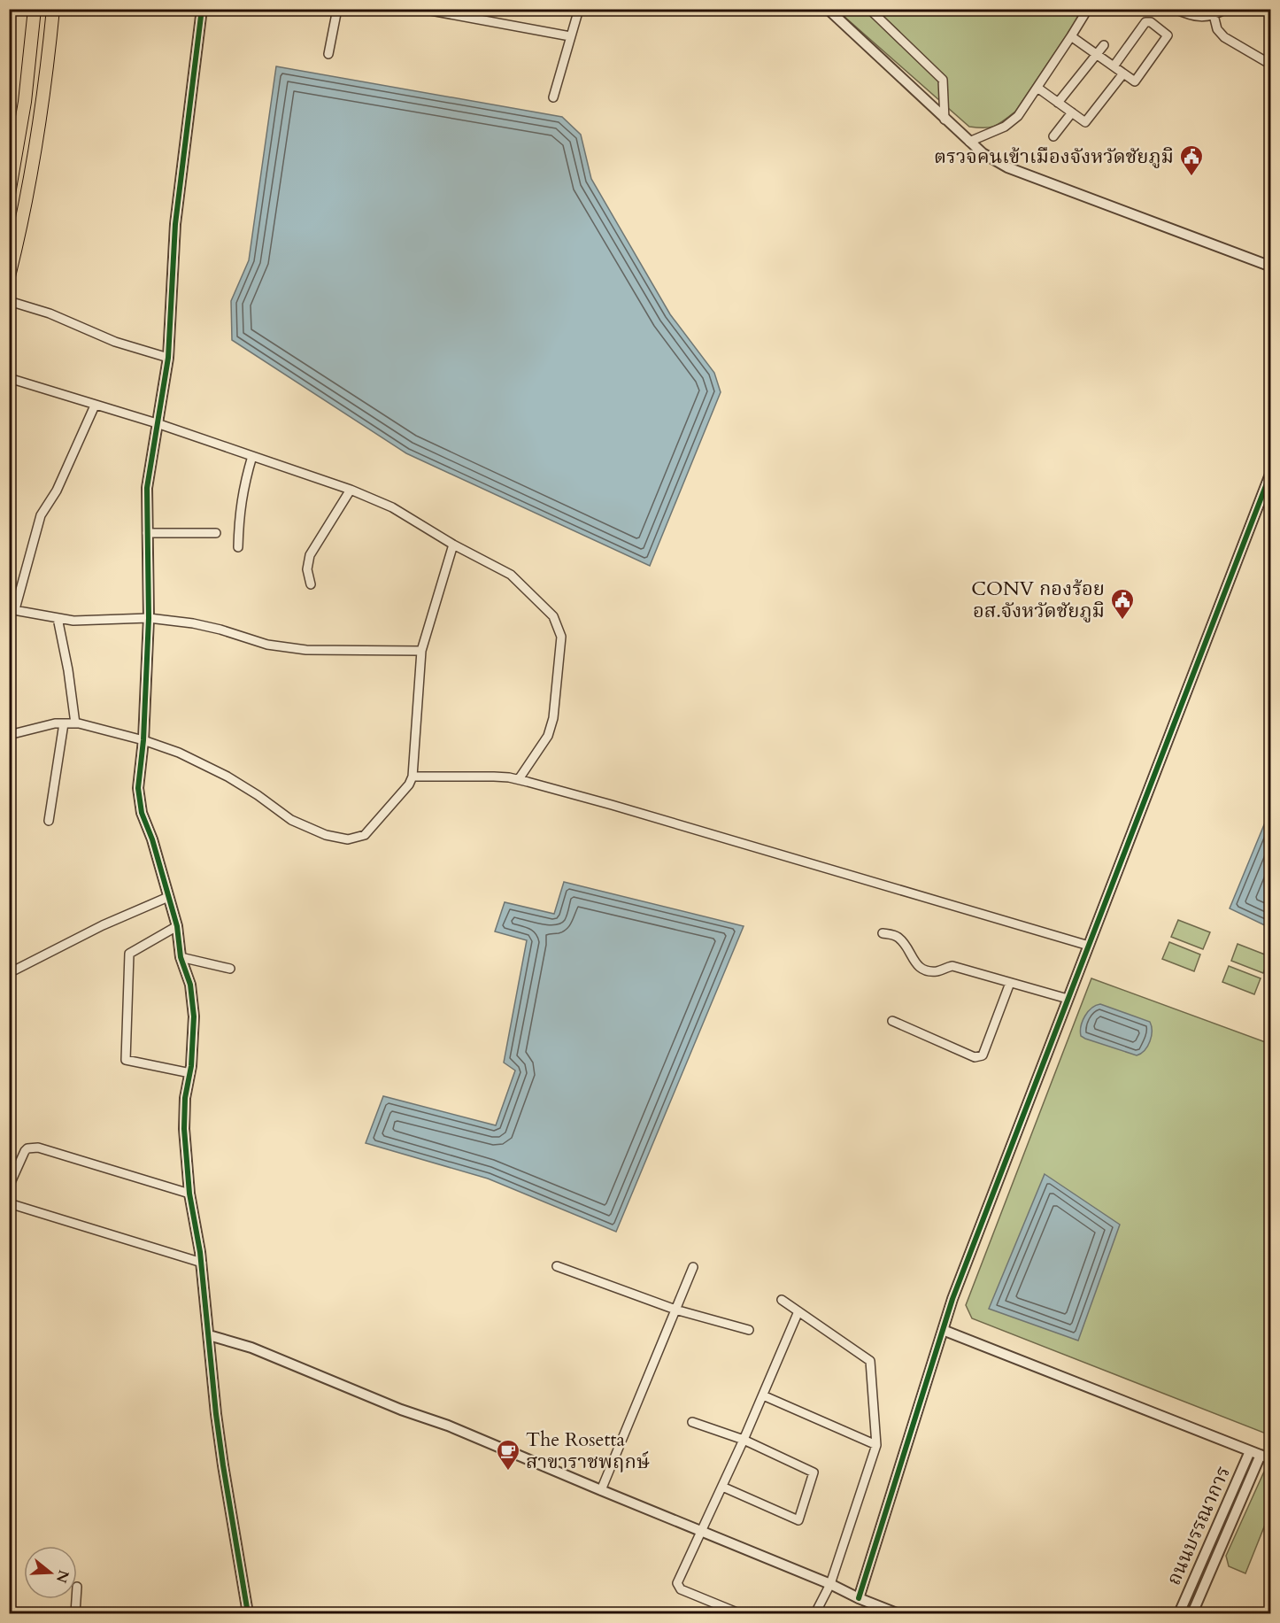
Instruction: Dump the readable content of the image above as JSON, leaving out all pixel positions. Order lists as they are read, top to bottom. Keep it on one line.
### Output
{"streets":{"street":["ถนนบรรณาการ"]},"places":{"public building":["ตรวจคนเข้าเมืองจังหวัดชัยภูมิ","CONV กองร้อย อส.จังหวัดชัยภูมิ"],"cafe":["The Rosetta สาขาราชพฤกษ์"]},"north":"right"}
